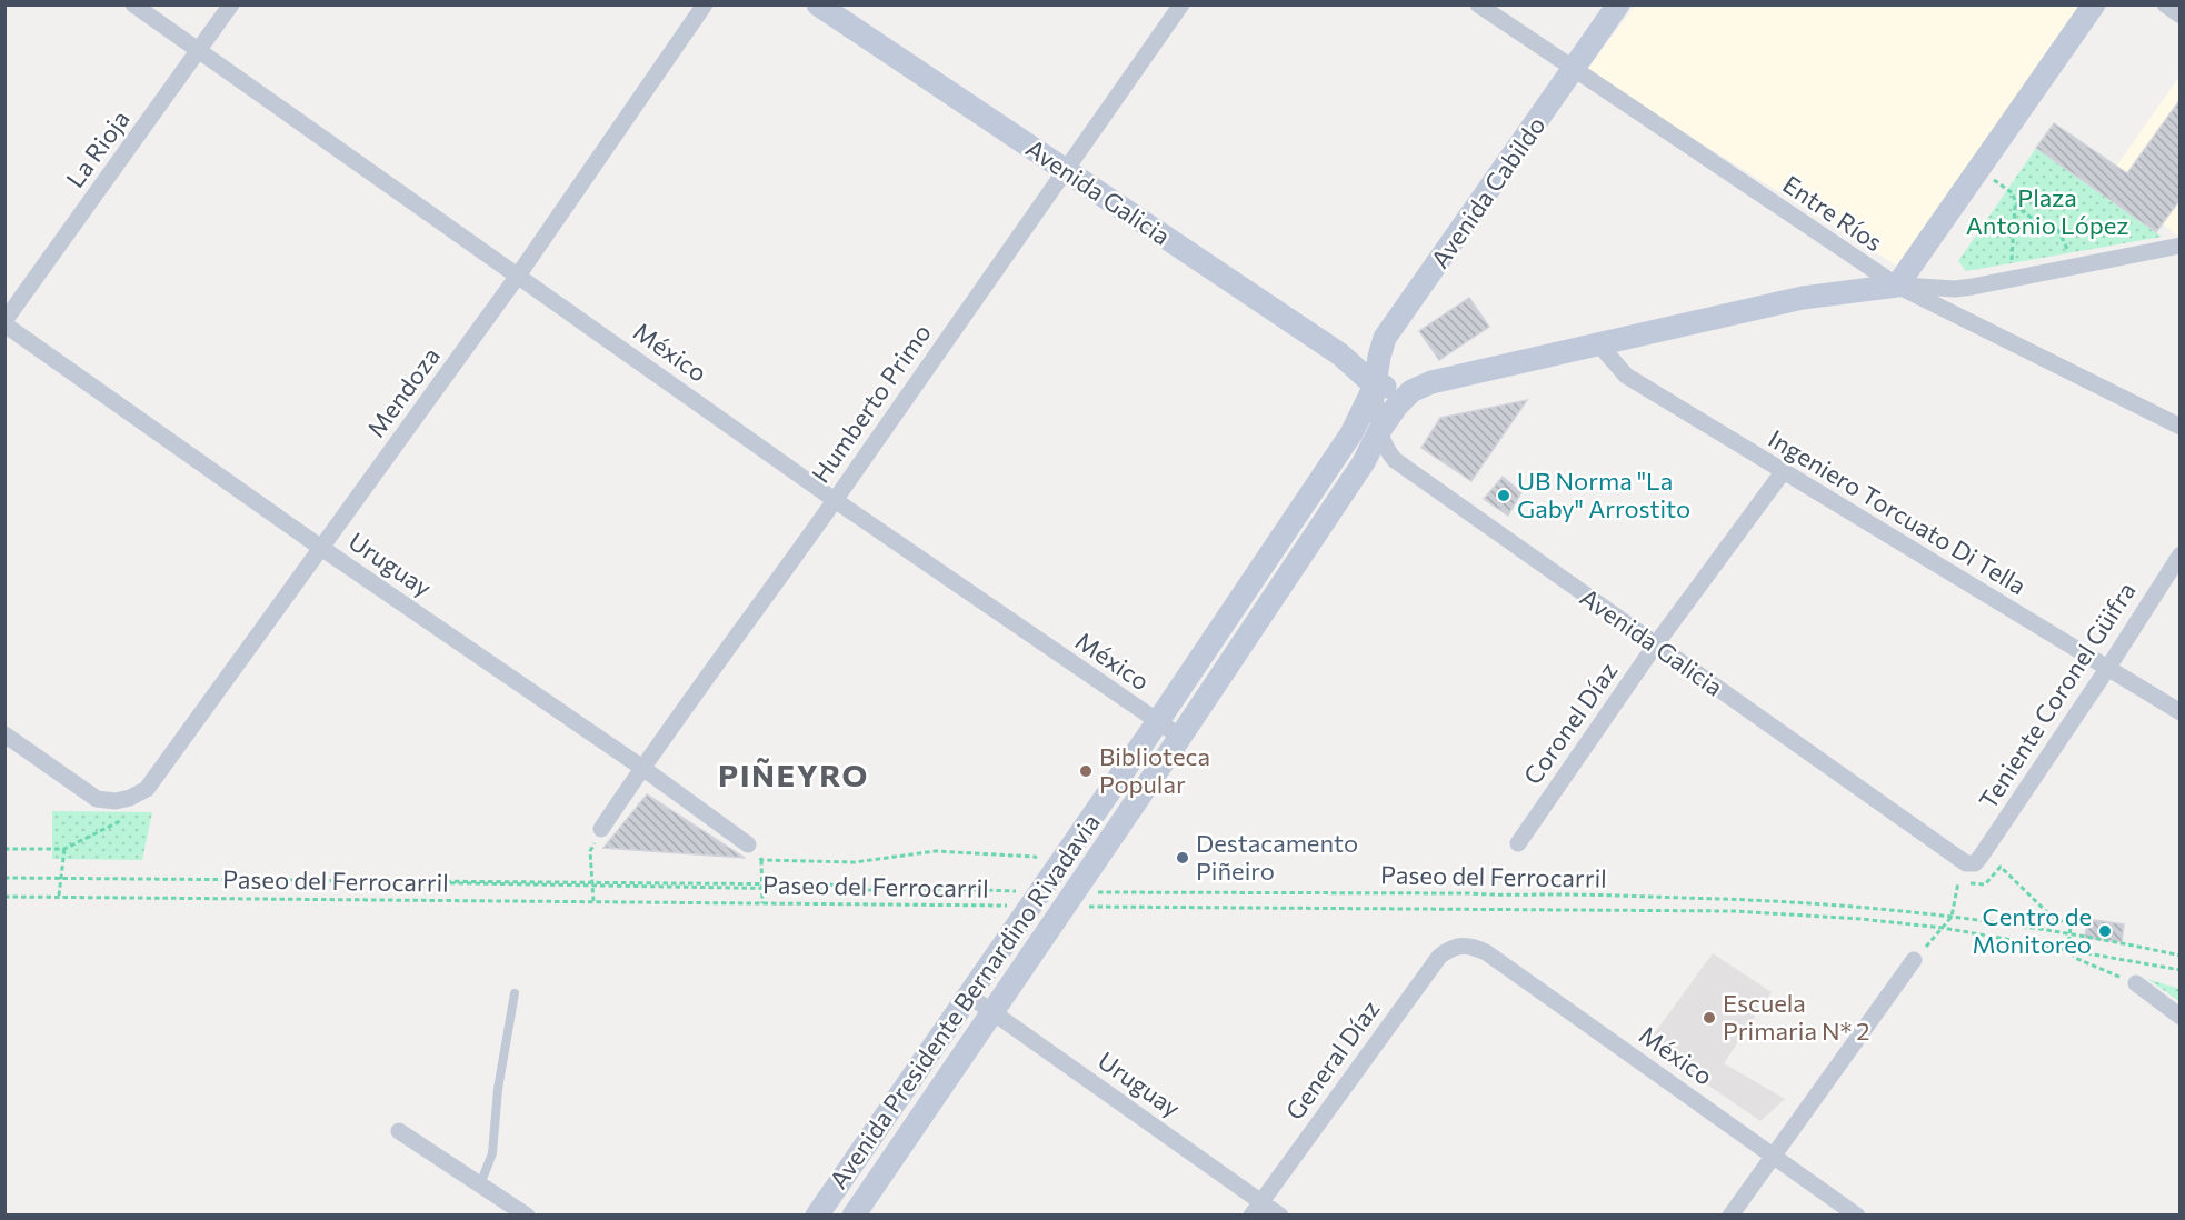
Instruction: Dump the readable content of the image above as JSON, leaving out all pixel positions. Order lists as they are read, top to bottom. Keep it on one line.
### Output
{"streets":{"main road":["Avenida Galicia","Avenida Cabildo","Avenida Presidente Bernardino Rivadavia"],"street":["La Rioja","Entre Ríos","México","Mendoza","Humberto Primo","Ingeniero Torcuato Di Tella","Uruguay","Teniente Coronel Güifra","Coronel Díaz","General Díaz"],"path":["Paseo del Ferrocarril"]},"crossings":[["La Rioja","México"],["La Rioja","Uruguay"],["Avenida Galicia","Avenida Cabildo"],["Avenida Galicia","Humberto Primo"],["Avenida Galicia","Teniente Coronel Güifra"],["Avenida Galicia","Coronel Díaz"],["Avenida Galicia","Avenida Presidente Bernardino Rivadavia"],["Avenida Cabildo","Entre Ríos"],["Avenida Cabildo","Avenida Presidente Bernardino Rivadavia"],["México","Mendoza"],["México","Humberto Primo"],["México","Avenida Presidente Bernardino Rivadavia"],["México","General Díaz"],["Mendoza","Uruguay"],["Humberto Primo","Uruguay"],["Ingeniero Torcuato Di Tella","Teniente Coronel Güifra"],["Ingeniero Torcuato Di Tella","Coronel Díaz"],["Uruguay","Avenida Presidente Bernardino Rivadavia"],["Uruguay","General Díaz"],["Paseo del Ferrocarril","Avenida Presidente Bernardino Rivadavia"]],"districts":["PIÑEYRO"],"parks":["Plaza Antonio López"],"places":["UB Norma \"La Gaby\" Arrostito","Biblioteca Popular","Destacamento Piñeiro","Centro de Monitoreo","Escuela Primaria N* 2"]}
